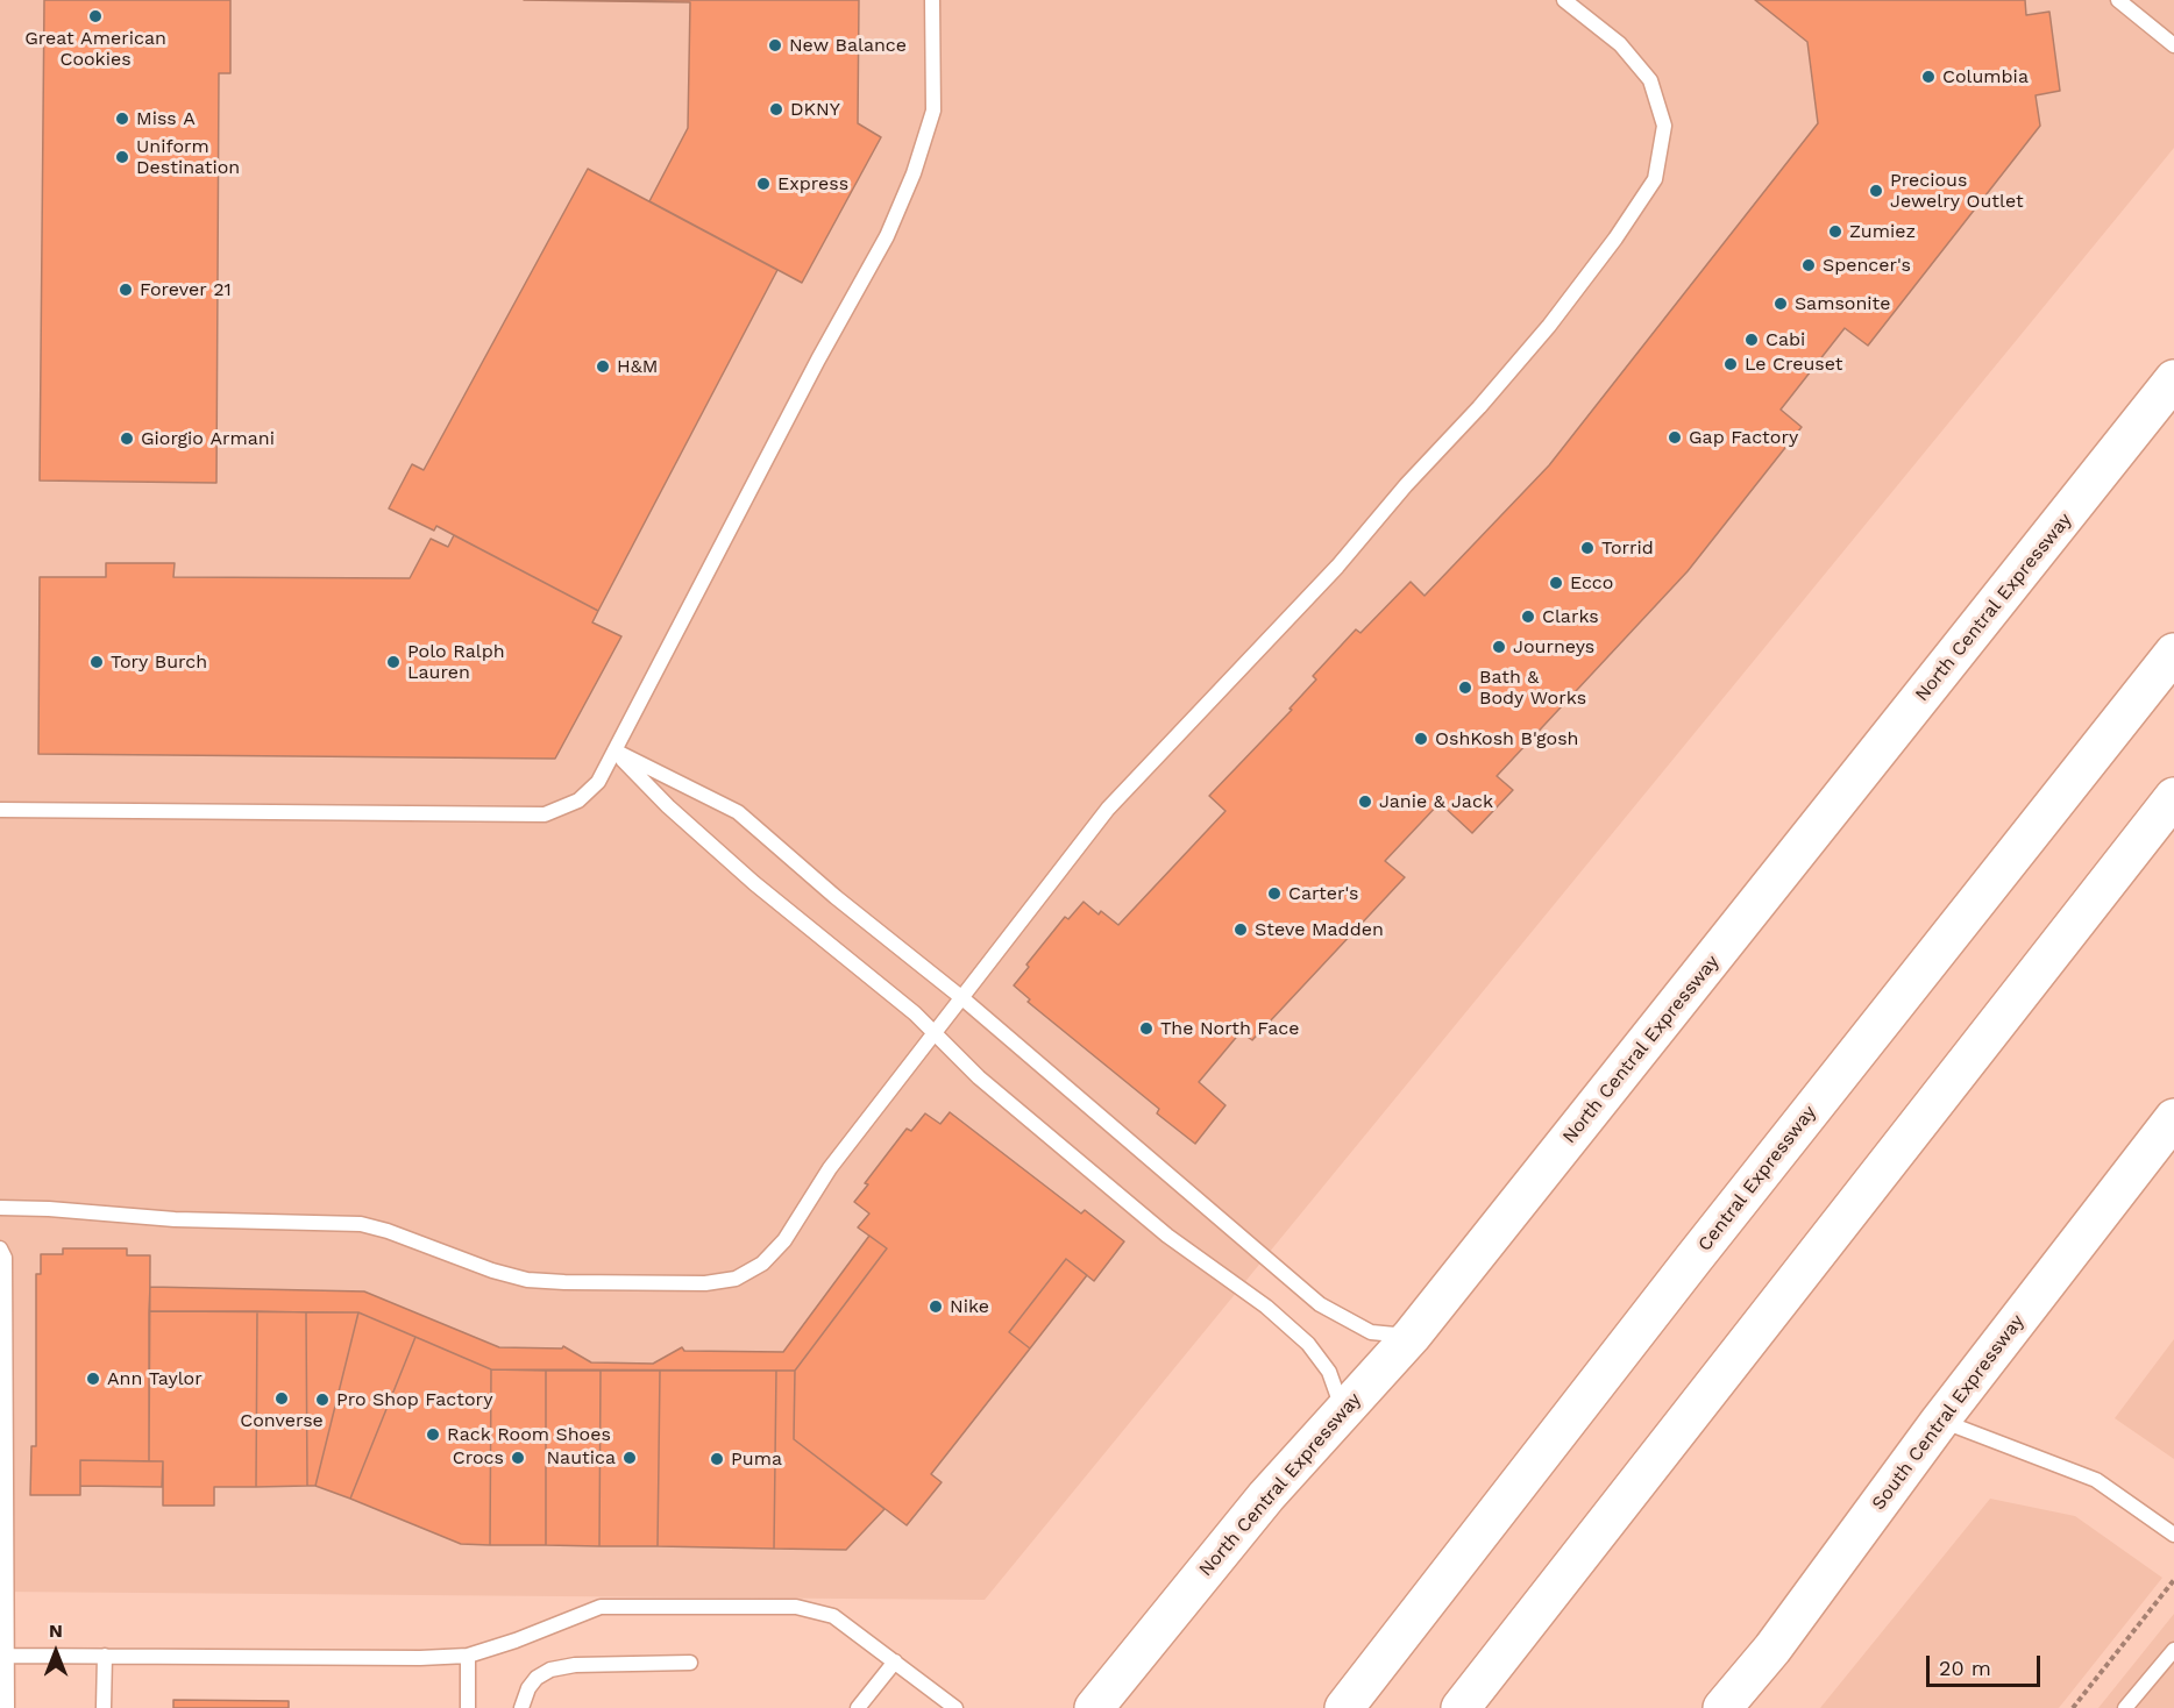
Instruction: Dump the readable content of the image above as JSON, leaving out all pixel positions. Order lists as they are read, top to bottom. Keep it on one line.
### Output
{"streets":{"main road":["North Central Expressway","Central Expressway","South Central Expressway"]},"places":["Great American Cookies","New Balance","Columbia","DKNY","Miss A","Uniform Destination","Express","Precious Jewelry Outlet","Zumiez","Spencer's","Forever 21","Samsonite","Cabi","Le Creuset","H&M","Gap Factory","Giorgio Armani","Torrid","Ecco","Clarks","Journeys","Tory Burch","Polo Ralph Lauren","Bath & Body Works","OshKosh B'gosh","Janie & Jack","Carter's","Steve Madden","The North Face","Nike","Ann Taylor","Converse","Pro Shop Factory","Rack Room Shoes","Crocs","Nautica","Puma"],"scale_bar":"20 m","north":"top"}
